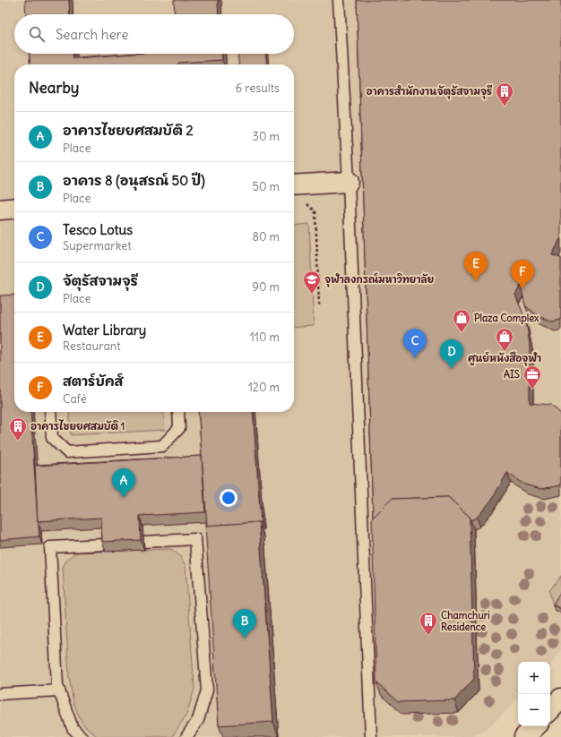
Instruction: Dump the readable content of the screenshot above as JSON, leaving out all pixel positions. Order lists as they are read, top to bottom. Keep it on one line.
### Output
{"places":{"building":["อาคารสำนักงานจัตุรัสจามจุรี","อาคารไชยยศสมบัติ 1","Chamchuri Residence"],"school or university":["จุฬาลงกรณ์มหาวิทยาลัย"],"shop":["Plaza Complex","ศูนย์หนังสือจุฬา"],"office":["AIS"]},"page":{"search":"Search here","heading":["Nearby","6 results"],"list":[{"mark":"A","name":"อาคารไชยยศสมบัติ 2","note":"Place","value":"30 m"},{"mark":"B","name":"อาคาร 8 (อนุสรณ์ 50 ปี)","note":"Place","value":"50 m"},{"mark":"C","name":"Tesco Lotus","note":"Supermarket","value":"80 m"},{"mark":"D","name":"จัตุรัสจามจุรี","note":"Place","value":"90 m"},{"mark":"E","name":"Water Library","note":"Restaurant","value":"110 m"},{"mark":"F","name":"สตาร์บัคส์","note":"Café","value":"120 m"}],"pins":["E","F","C","D","A","B"],"map_buttons":["+","−"]}}
